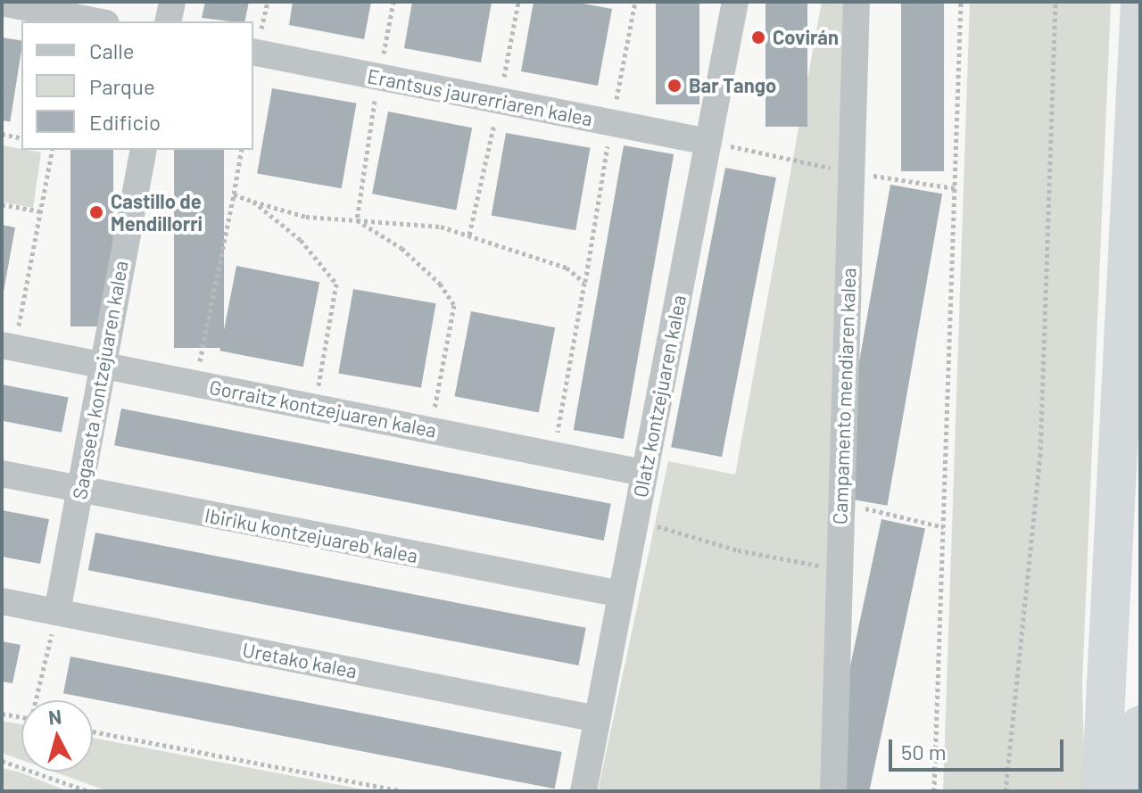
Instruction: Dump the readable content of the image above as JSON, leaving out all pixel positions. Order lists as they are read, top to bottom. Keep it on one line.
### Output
{"streets":{"street":["Erantsus jaurerriaren kalea","Sagaseta kontzejuaren kalea","Olatz kontzejuaren kalea","Campamento mendiaren kalea","Gorraitz kontzejuaren kalea","Ibiriku kontzejuareb kalea","Uretako kalea"]},"crossings":[["Erantsus jaurerriaren kalea","Olatz kontzejuaren kalea"],["Sagaseta kontzejuaren kalea","Gorraitz kontzejuaren kalea"],["Sagaseta kontzejuaren kalea","Ibiriku kontzejuareb kalea"],["Sagaseta kontzejuaren kalea","Uretako kalea"],["Olatz kontzejuaren kalea","Gorraitz kontzejuaren kalea"],["Olatz kontzejuaren kalea","Ibiriku kontzejuareb kalea"],["Olatz kontzejuaren kalea","Uretako kalea"]],"places":["Covirán","Bar Tango","Castillo de Mendillorri"],"legend":["Calle","Parque","Edificio"],"scale_bar":"50 m","north":"top"}
